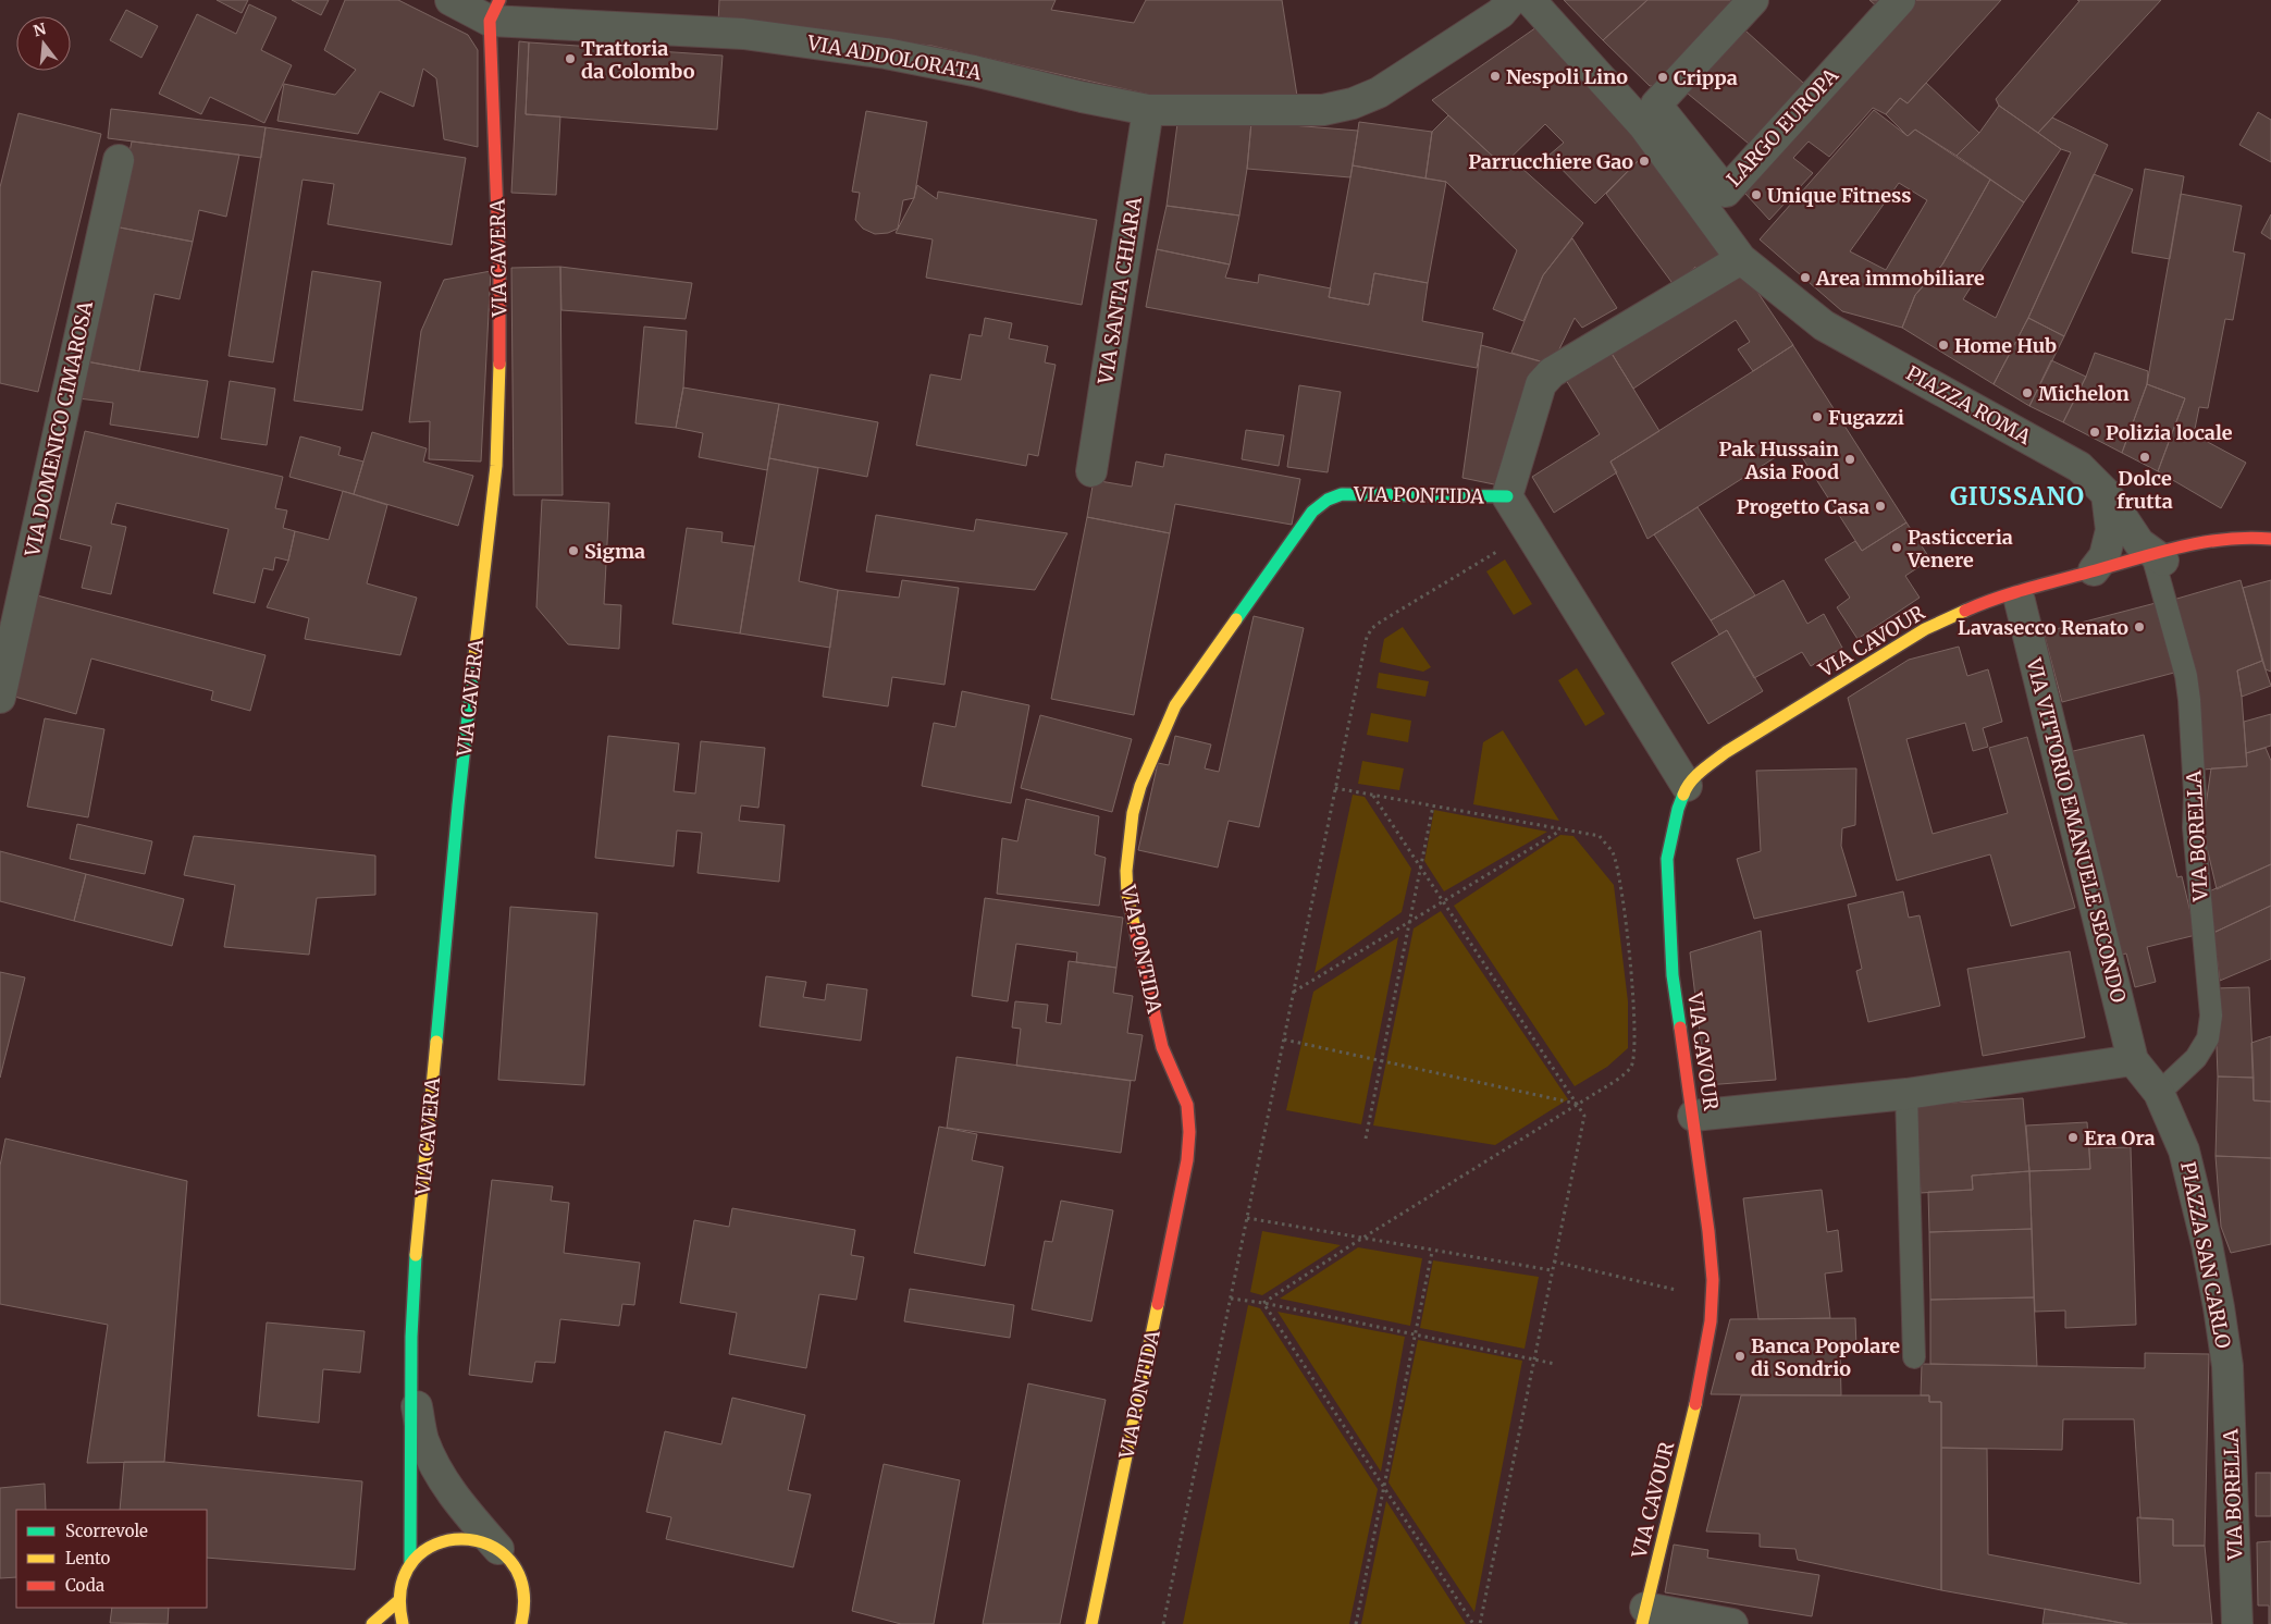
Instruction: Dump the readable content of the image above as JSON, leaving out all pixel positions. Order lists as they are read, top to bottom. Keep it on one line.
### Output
{"streets":{"street":["VIA ADDOLORATA","LARGO EUROPA","VIA CAVERA","VIA SANTA CHIARA","PIAZZA ROMA","VIA DOMENICO CIMAROSA","VIA PONTIDA","VIA CAVOUR","VIA VITTORIO EMANUELE SECONDO","VIA BORELLA","PIAZZA SAN CARLO"]},"crossings":[["VIA ADDOLORATA","VIA CAVERA"],["VIA ADDOLORATA","VIA SANTA CHIARA"],["PIAZZA ROMA","VIA PONTIDA"],["PIAZZA ROMA","VIA CAVOUR"],["PIAZZA ROMA","VIA BORELLA"],["VIA PONTIDA","VIA CAVOUR"],["VIA CAVOUR","VIA VITTORIO EMANUELE SECONDO"],["VIA CAVOUR","VIA BORELLA"],["VIA VITTORIO EMANUELE SECONDO","PIAZZA SAN CARLO"],["VIA BORELLA","PIAZZA SAN CARLO"]],"districts":["GIUSSANO"],"places":["Trattoria da Colombo","Nespoli Lino","Crippa","Parrucchiere Gao","Unique Fitness","Area immobiliare","Home Hub","Michelon","Fugazzi","Polizia locale","Dolce frutta","Pak Hussain Asia Food","Progetto Casa","Pasticceria Venere","Sigma","Lavasecco Renato","Era Ora","Banca Popolare di Sondrio"],"legend":["Scorrevole","Lento","Coda"],"north":"top"}
